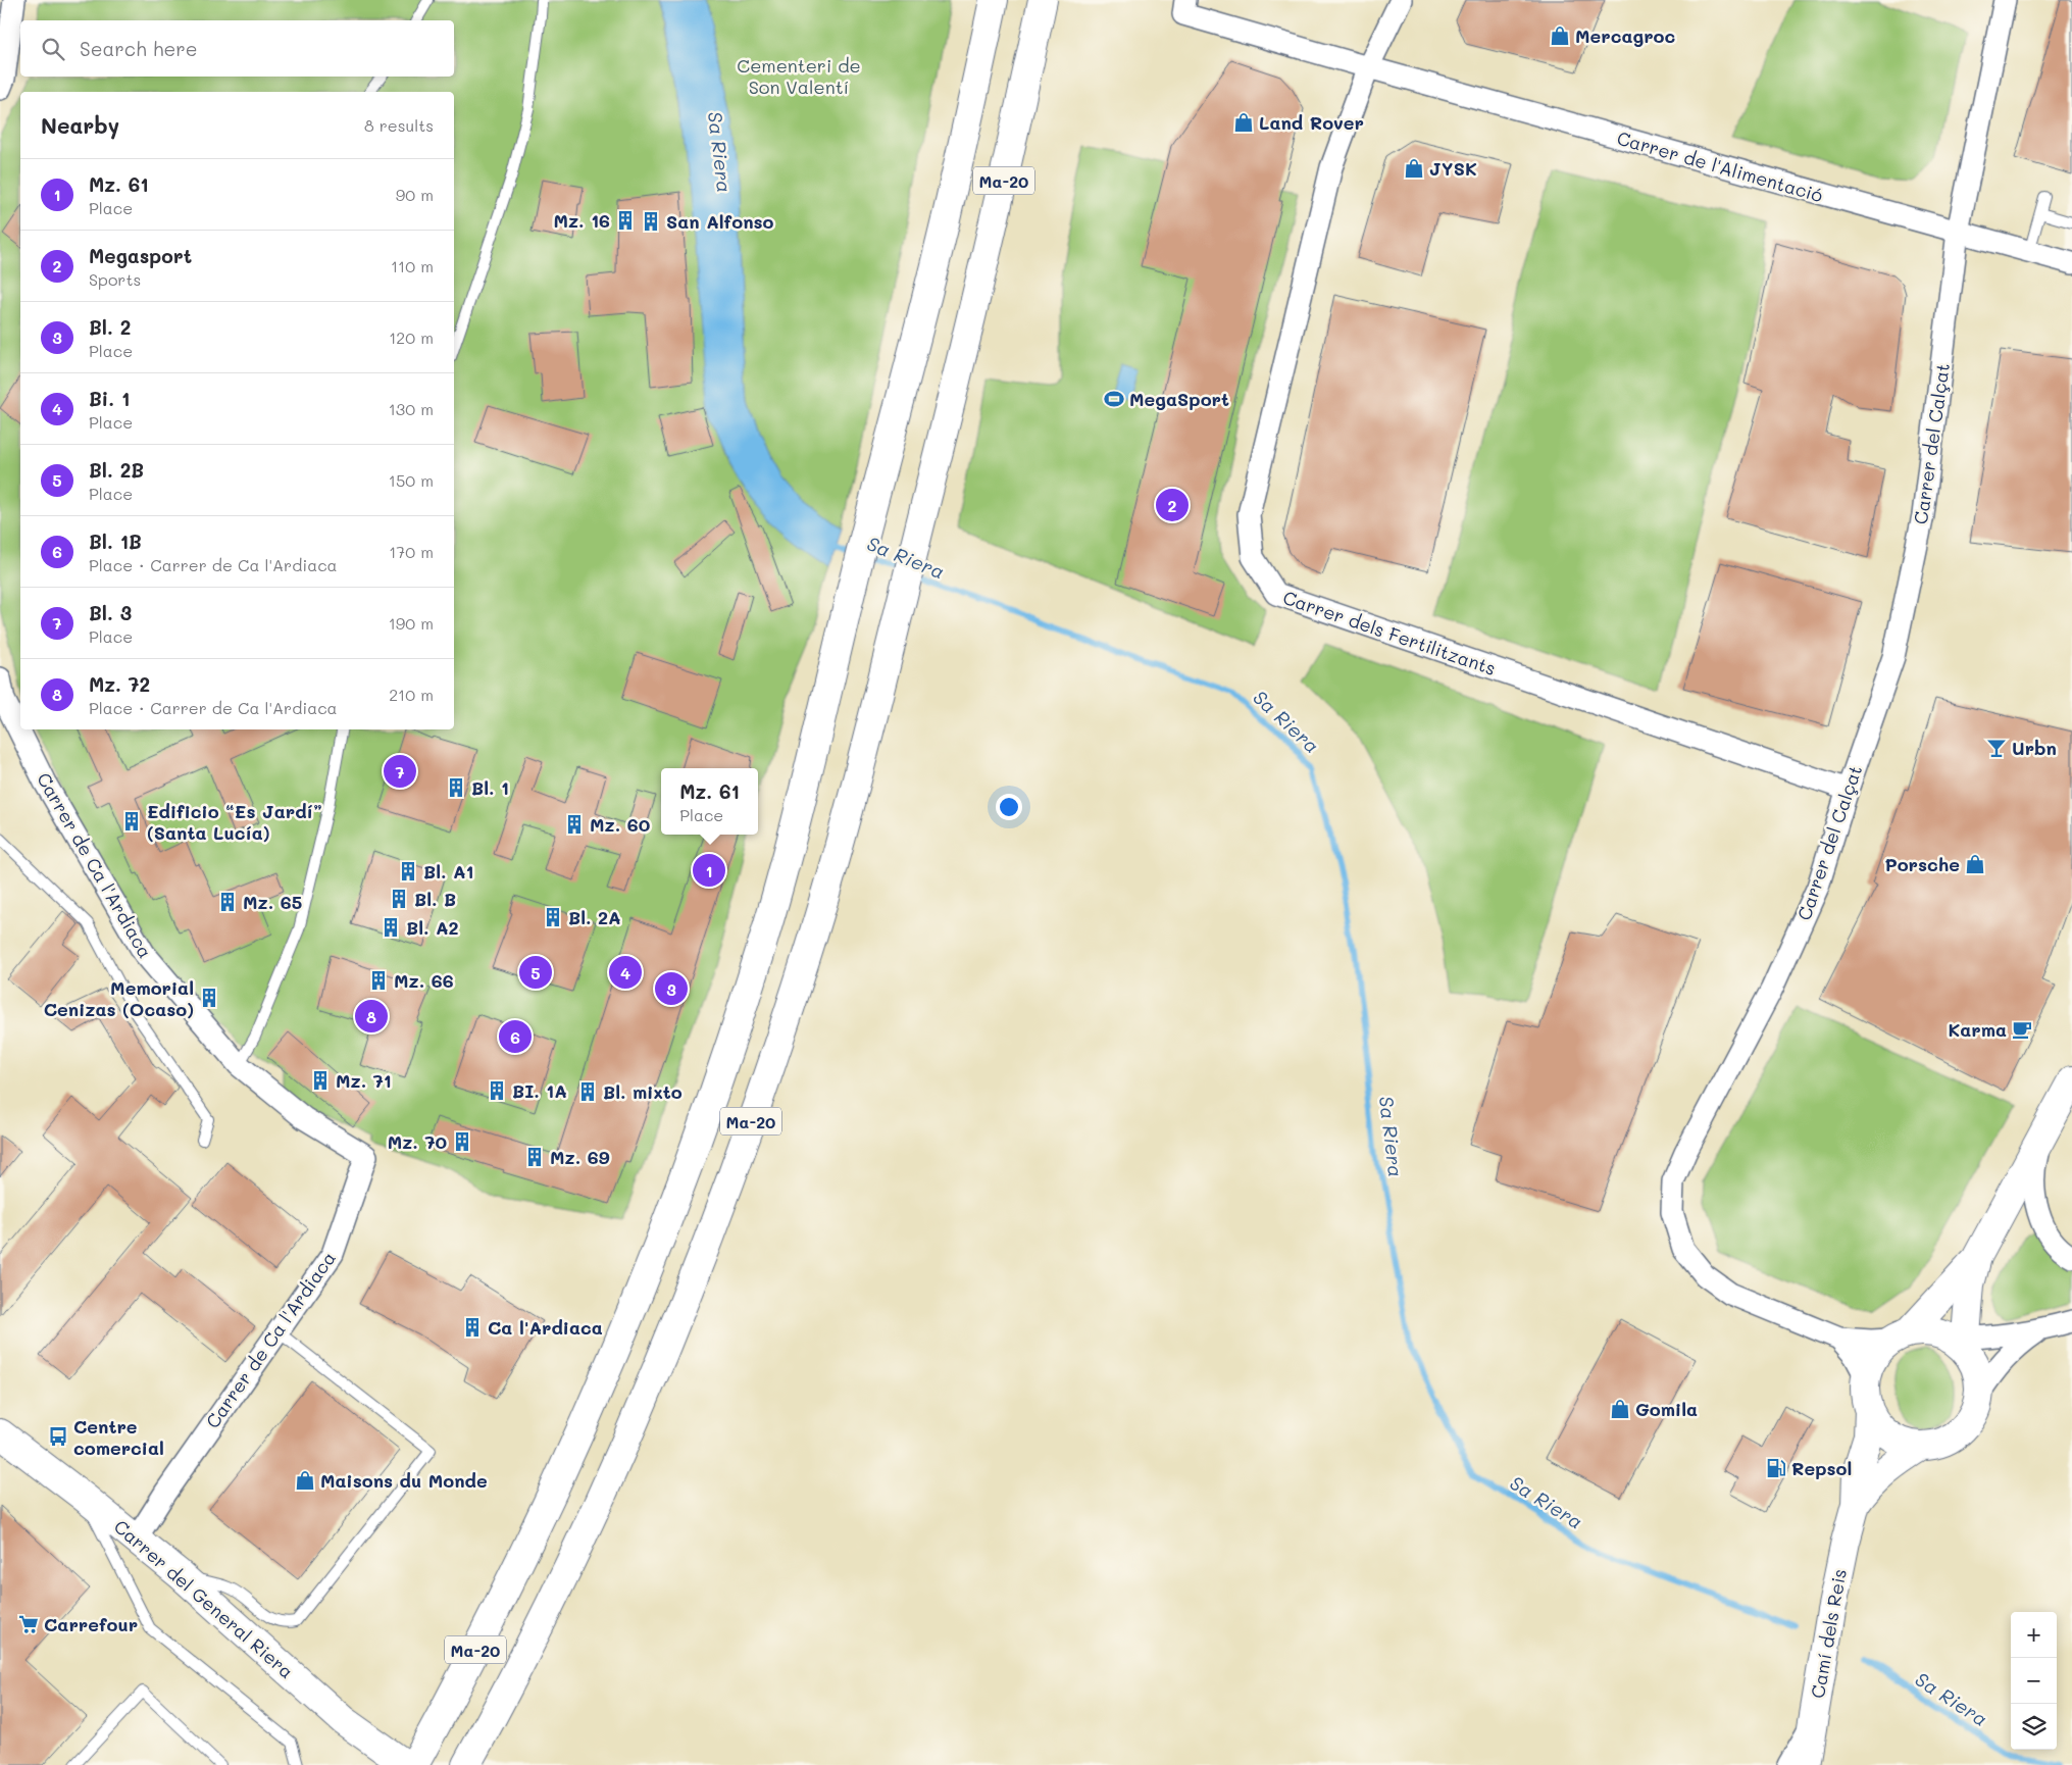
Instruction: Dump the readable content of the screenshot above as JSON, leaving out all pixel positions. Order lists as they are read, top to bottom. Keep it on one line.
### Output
{"streets":{"main road":["Ma-20","Carrer del General Riera","Camí dels Reis"],"street":["Carrer de l'Alimentació","Carrer del Calçat","Carrer dels Fertilitzants","Carrer de Ca l'Ardiaca"]},"crossings":[["Carrer de l'Alimentació","Carrer del Calçat"],["Carrer de l'Alimentació","Carrer dels Fertilitzants"],["Carrer del Calçat","Carrer dels Fertilitzants"],["Carrer de Ca l'Ardiaca","Carrer del General Riera"]],"water":["Sa Riera"],"parks":["Cementeri de Son Valentí"],"places":{"shop":["Mercagroc","Land Rover","JYSK","Porsche","Gomila","Maisons du Monde"],"building":["Mz. 16","San Alfonso","Bl. 1","Edificio “Es Jardí” (Santa Lucía)","Mz. 60","Bl. A1","Bl. B","Mz. 65","Bl. 2A","Bl. A2","Mz. 66","Memorial Cenizas (Ocaso)","Mz. 71","BI. 1A","Bl. mixto","Mz. 70","Mz. 69","Ca l'Ardiaca"],"sports":["MegaSport"],"bar":["Urbn"],"cafe":["Karma"],"bus stop":["Centre comercial"],"fuel station":["Repsol"],"supermarket":["Carrefour"]},"page":{"search":"Search here","heading":["Nearby","8 results"],"list":[{"mark":"1","name":"Mz. 61","note":"Place","value":"90 m"},{"mark":"2","name":"Megasport","note":"Sports","value":"110 m"},{"mark":"3","name":"Bl. 2","note":"Place","value":"120 m"},{"mark":"4","name":"Bi. 1","note":"Place","value":"130 m"},{"mark":"5","name":"Bl. 2B","note":"Place","value":"150 m"},{"mark":"6","name":"Bl. 1B","note":"Place · Carrer de Ca l'Ardiaca","value":"170 m"},{"mark":"7","name":"Bl. 3","note":"Place","value":"190 m"},{"mark":"8","name":"Mz. 72","note":"Place · Carrer de Ca l'Ardiaca","value":"210 m"}],"pins":["2","7","1","4","5","3","8","6"],"popup":["Mz. 61","Place"],"map_buttons":["+","−"]}}
